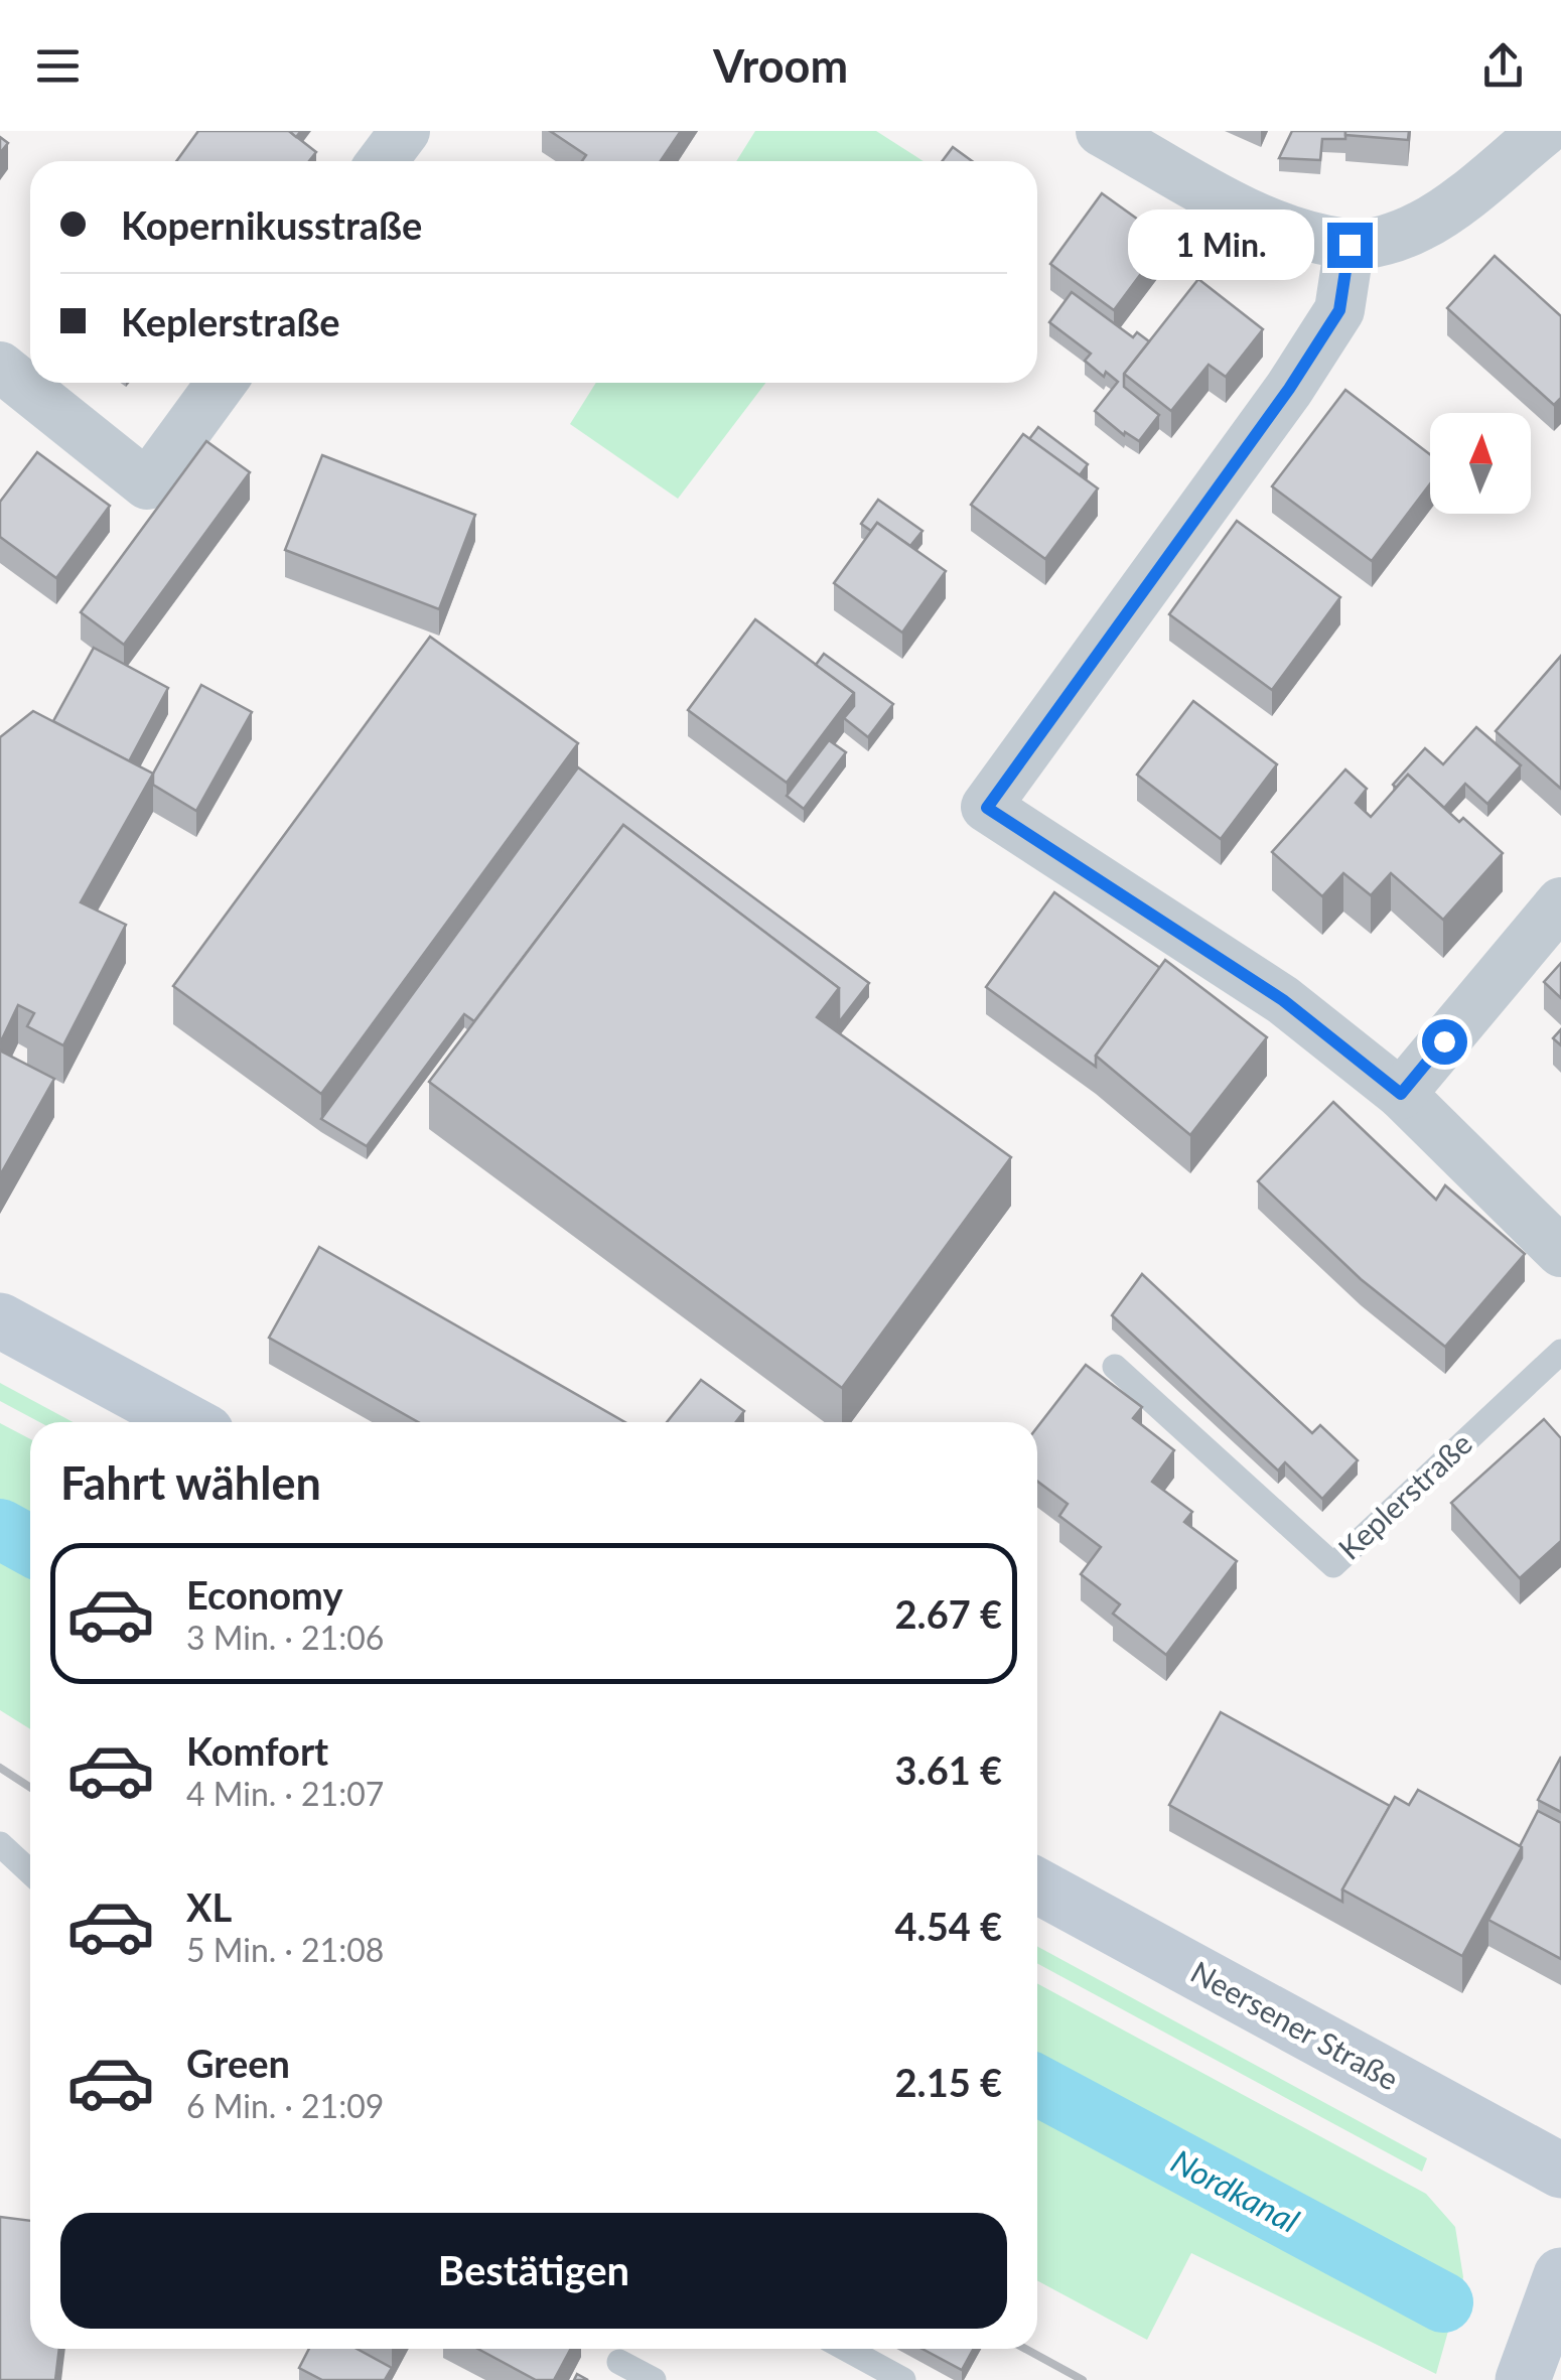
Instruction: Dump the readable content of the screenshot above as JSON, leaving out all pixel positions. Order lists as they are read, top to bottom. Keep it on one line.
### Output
{"streets":{"main road":["Neersener Straße"],"lane":["Keplerstraße"]},"water":["Nordkanal"],"north":"top","page":{"header":"Vroom","banner":["Kopernikusstraße","Keplerstraße"],"bubble":"1 Min.","heading":"Fahrt wählen","list":[{"name":"Economy","note":"3 Min. · 21:06","value":"2.67 €"},{"name":"Komfort","note":"4 Min. · 21:07","value":"3.61 €"},{"name":"XL","note":"5 Min. · 21:08","value":"4.54 €"},{"name":"Green","note":"6 Min. · 21:09","value":"2.15 €"}],"buttons":"Bestätigen"}}
